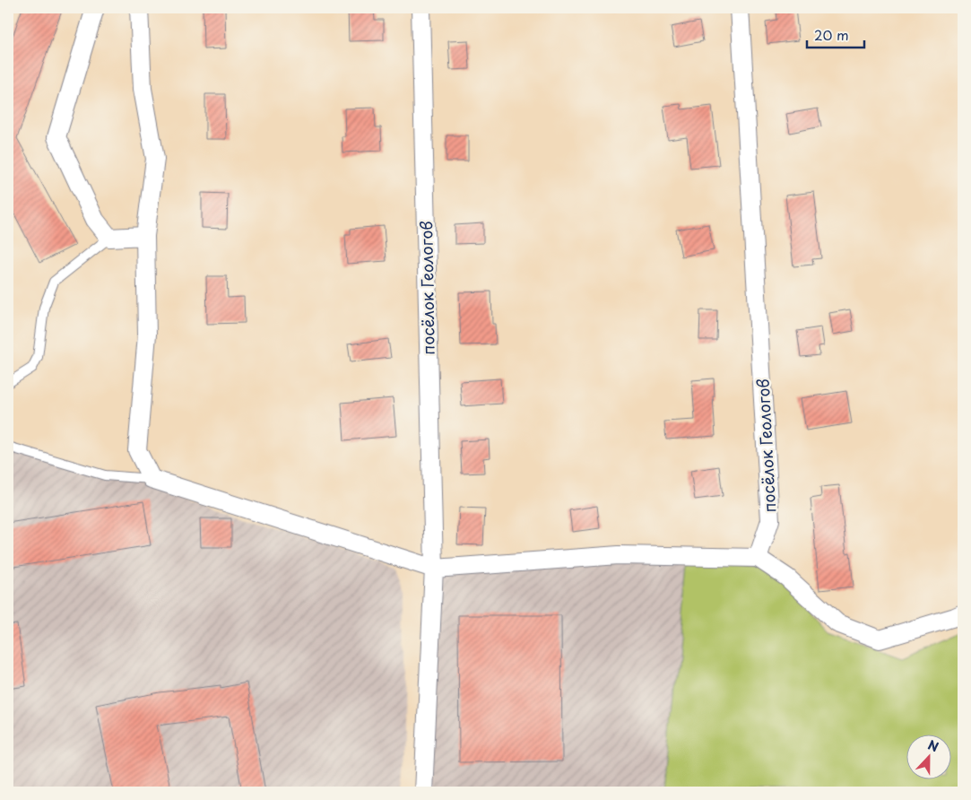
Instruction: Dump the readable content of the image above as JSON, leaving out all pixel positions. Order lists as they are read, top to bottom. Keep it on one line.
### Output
{"streets":{"street":["посёлок Геологов"]},"scale_bar":"20 m","north":"top"}
